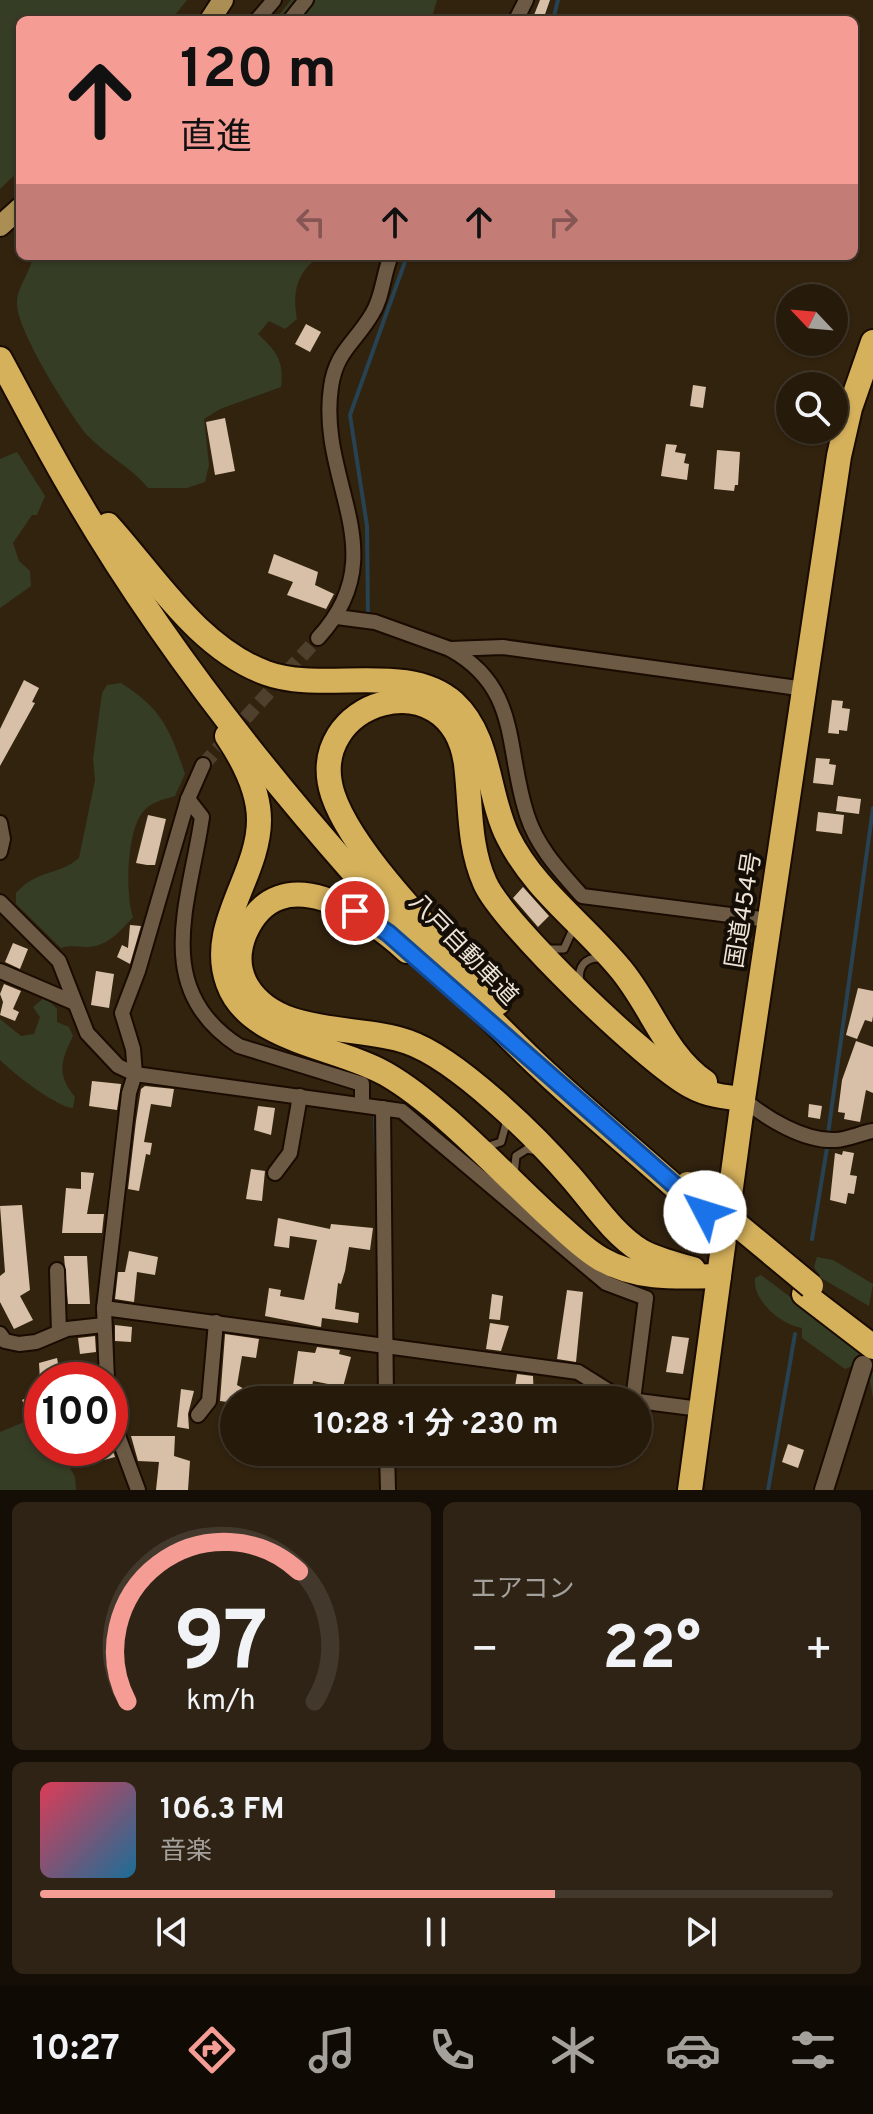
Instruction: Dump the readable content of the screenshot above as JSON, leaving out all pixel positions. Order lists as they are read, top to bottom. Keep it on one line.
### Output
{"streets":{"highway":["国道454号","八戸自動車道"]},"north":"top left","page":{"turn":["120 m","直進"],"limit":"100","trip":"10:28 · 1 分 · 230 m","tile":"エアコン","heat":["−","22°","+"],"song":["106.3 FM","音楽"],"tabs":"10:27","gauge":["97","km/h"]}}
